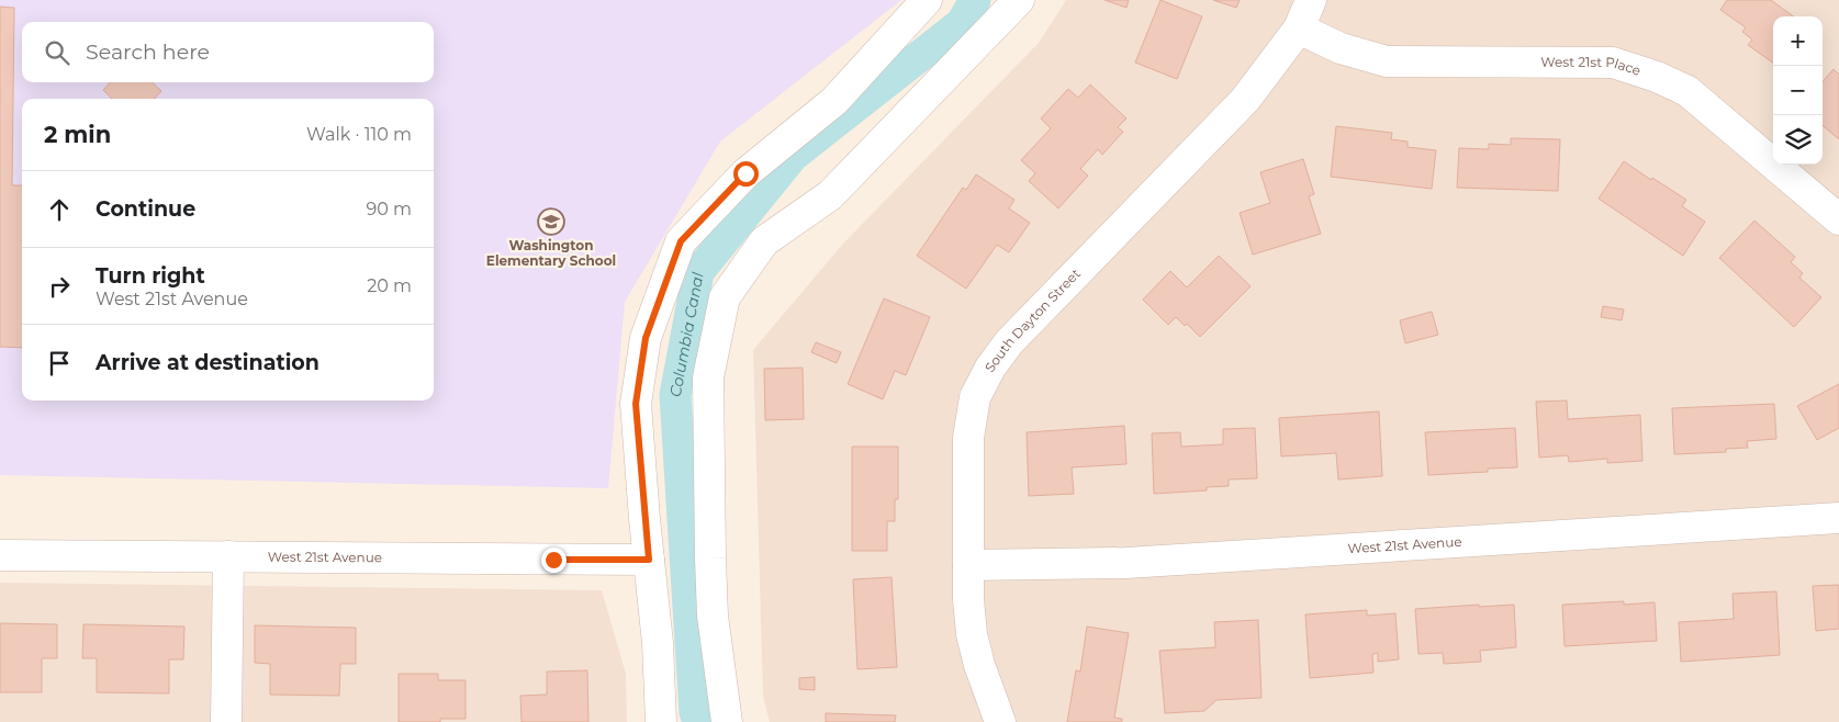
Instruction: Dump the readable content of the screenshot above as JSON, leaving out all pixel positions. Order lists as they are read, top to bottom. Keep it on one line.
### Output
{"streets":{"street":["West 21st Place","South Dayton Street","West 21st Avenue"]},"crossings":[["West 21st Place","South Dayton Street"],["South Dayton Street","West 21st Avenue"]],"water":["Columbia Canal"],"places":{"school or university":["Washington Elementary School"]},"page":{"map_buttons":["+","−"],"search":"Search here","heading":["2 min","Walk · 110 m"],"list":[["Continue","90 m"],["Turn right","West 21st Avenue","20 m"],"Arrive at destination"]}}
